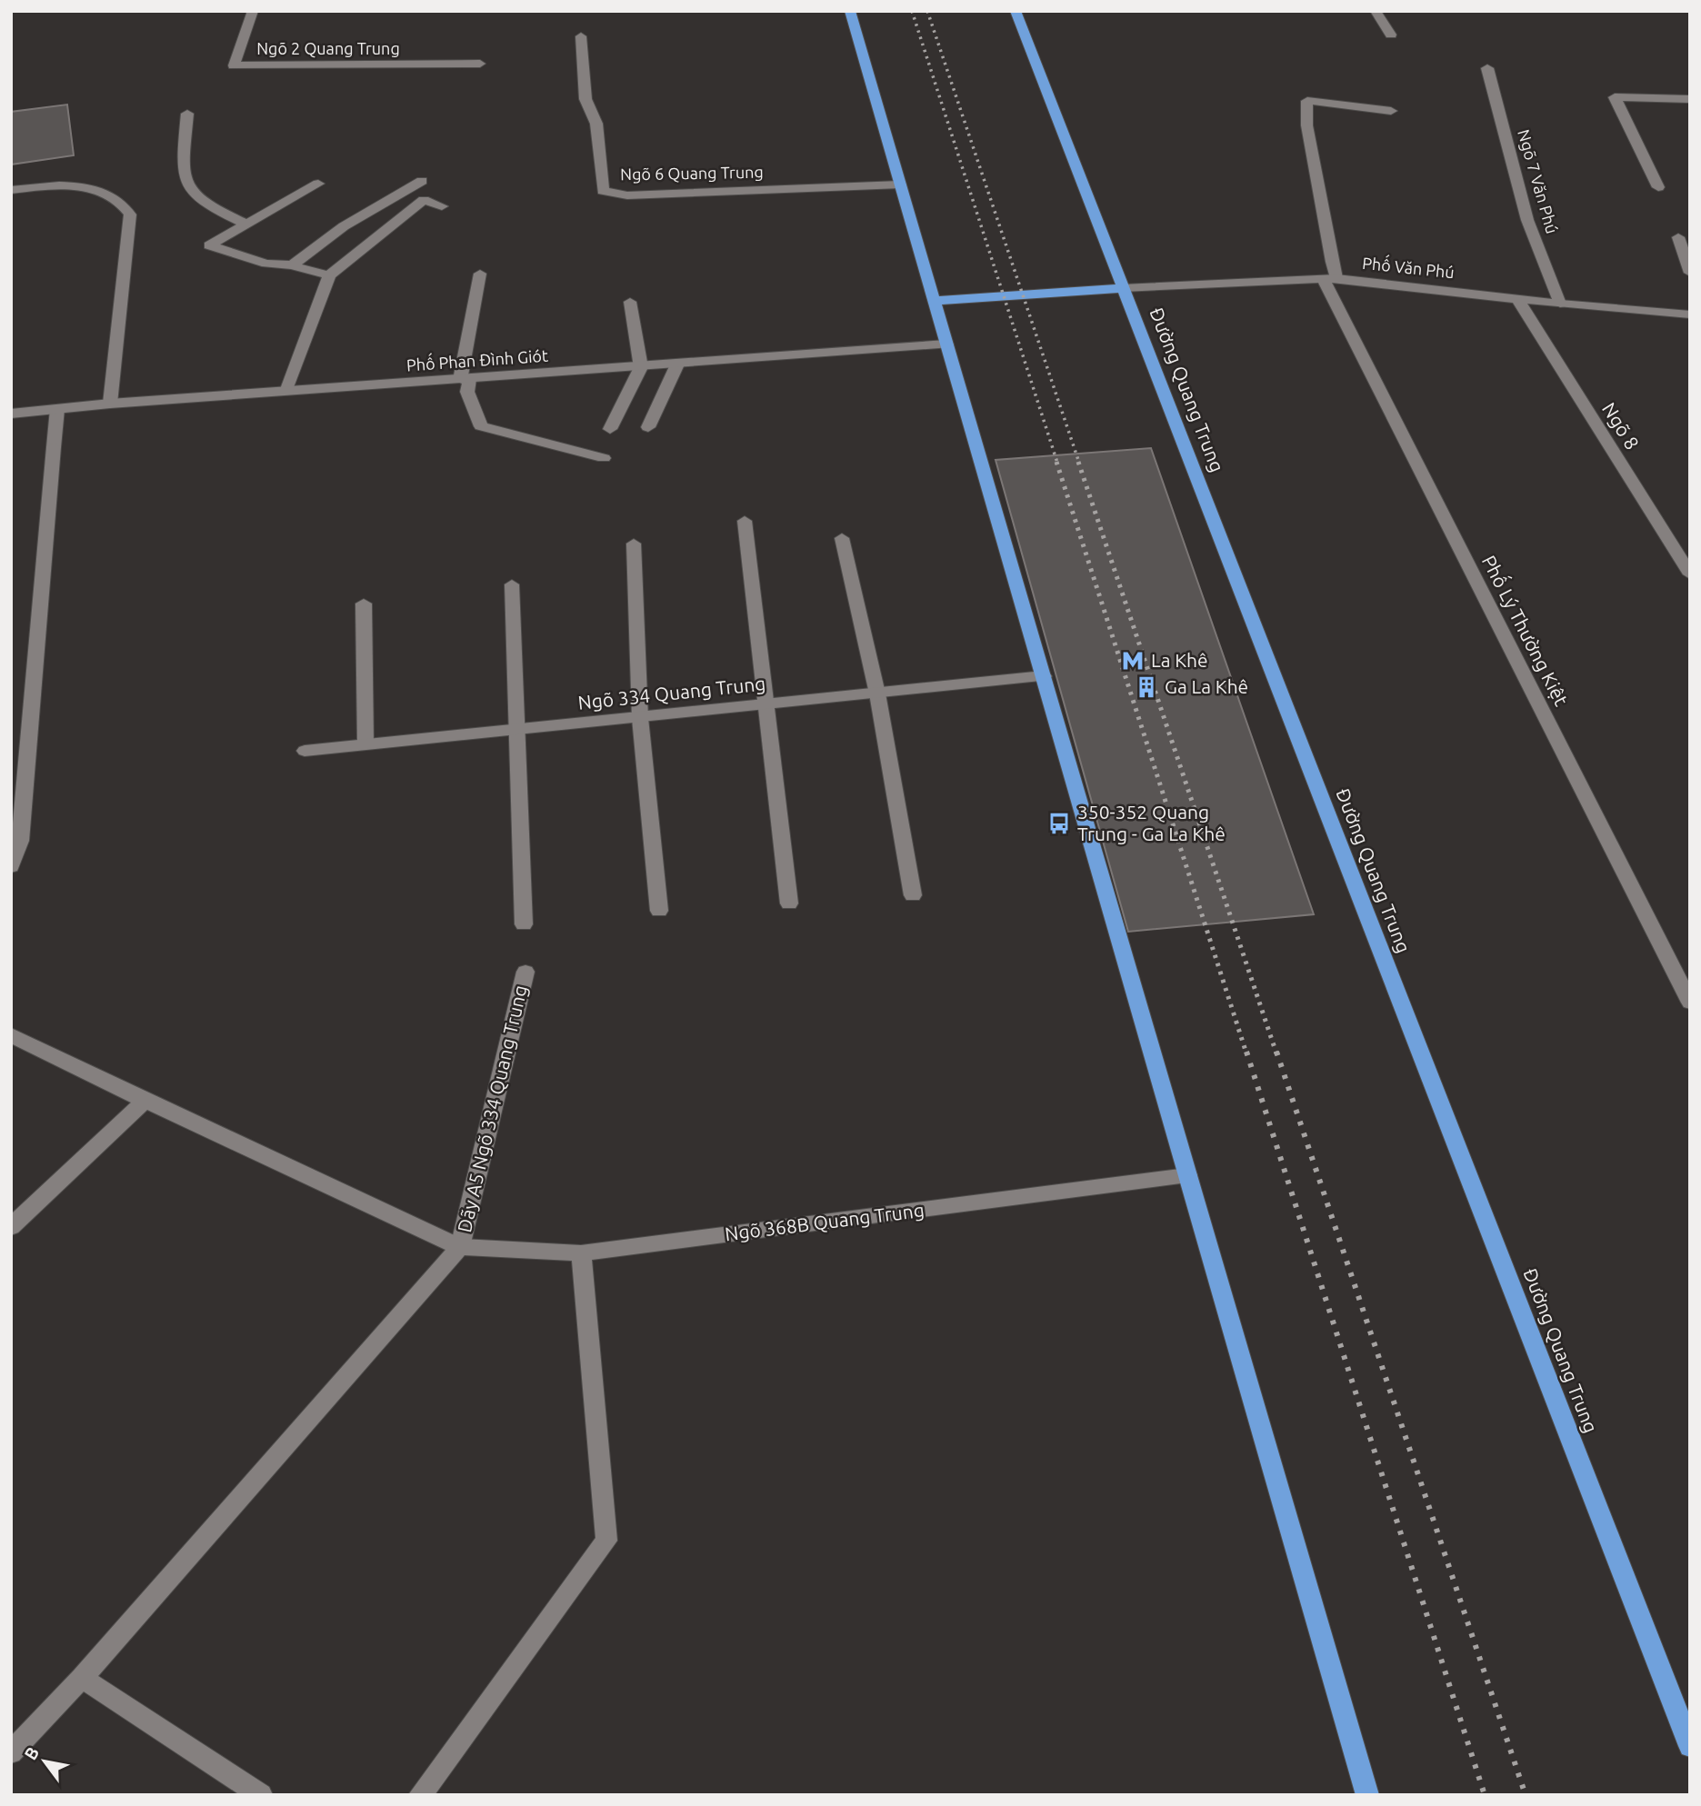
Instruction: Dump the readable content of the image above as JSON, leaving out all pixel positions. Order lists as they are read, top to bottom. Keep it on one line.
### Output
{"streets":{"highway":["Đường Quang Trung"],"street":["Ngõ 2 Quang Trung","Ngõ 6 Quang Trung","Ngõ 7 Văn Phú","Phố Văn Phú","Phố Phan Đình Giót","Ngõ 8","Phố Lý Thường Kiệt","Ngõ 334 Quang Trung","Dãy A5 Ngõ 334 Quang Trung","Ngõ 368B Quang Trung"]},"crossings":[["Ngõ 7 Văn Phú","Phố Văn Phú"],["Phố Văn Phú","Đường Quang Trung"],["Phố Văn Phú","Ngõ 8"],["Phố Văn Phú","Phố Lý Thường Kiệt"],["Dãy A5 Ngõ 334 Quang Trung","Ngõ 368B Quang Trung"]],"places":{"metro station":["La Khê"],"building":["Ga La Khê"],"bus stop":["350-352 Quang Trung - Ga La Khê"]},"north":"top left"}
